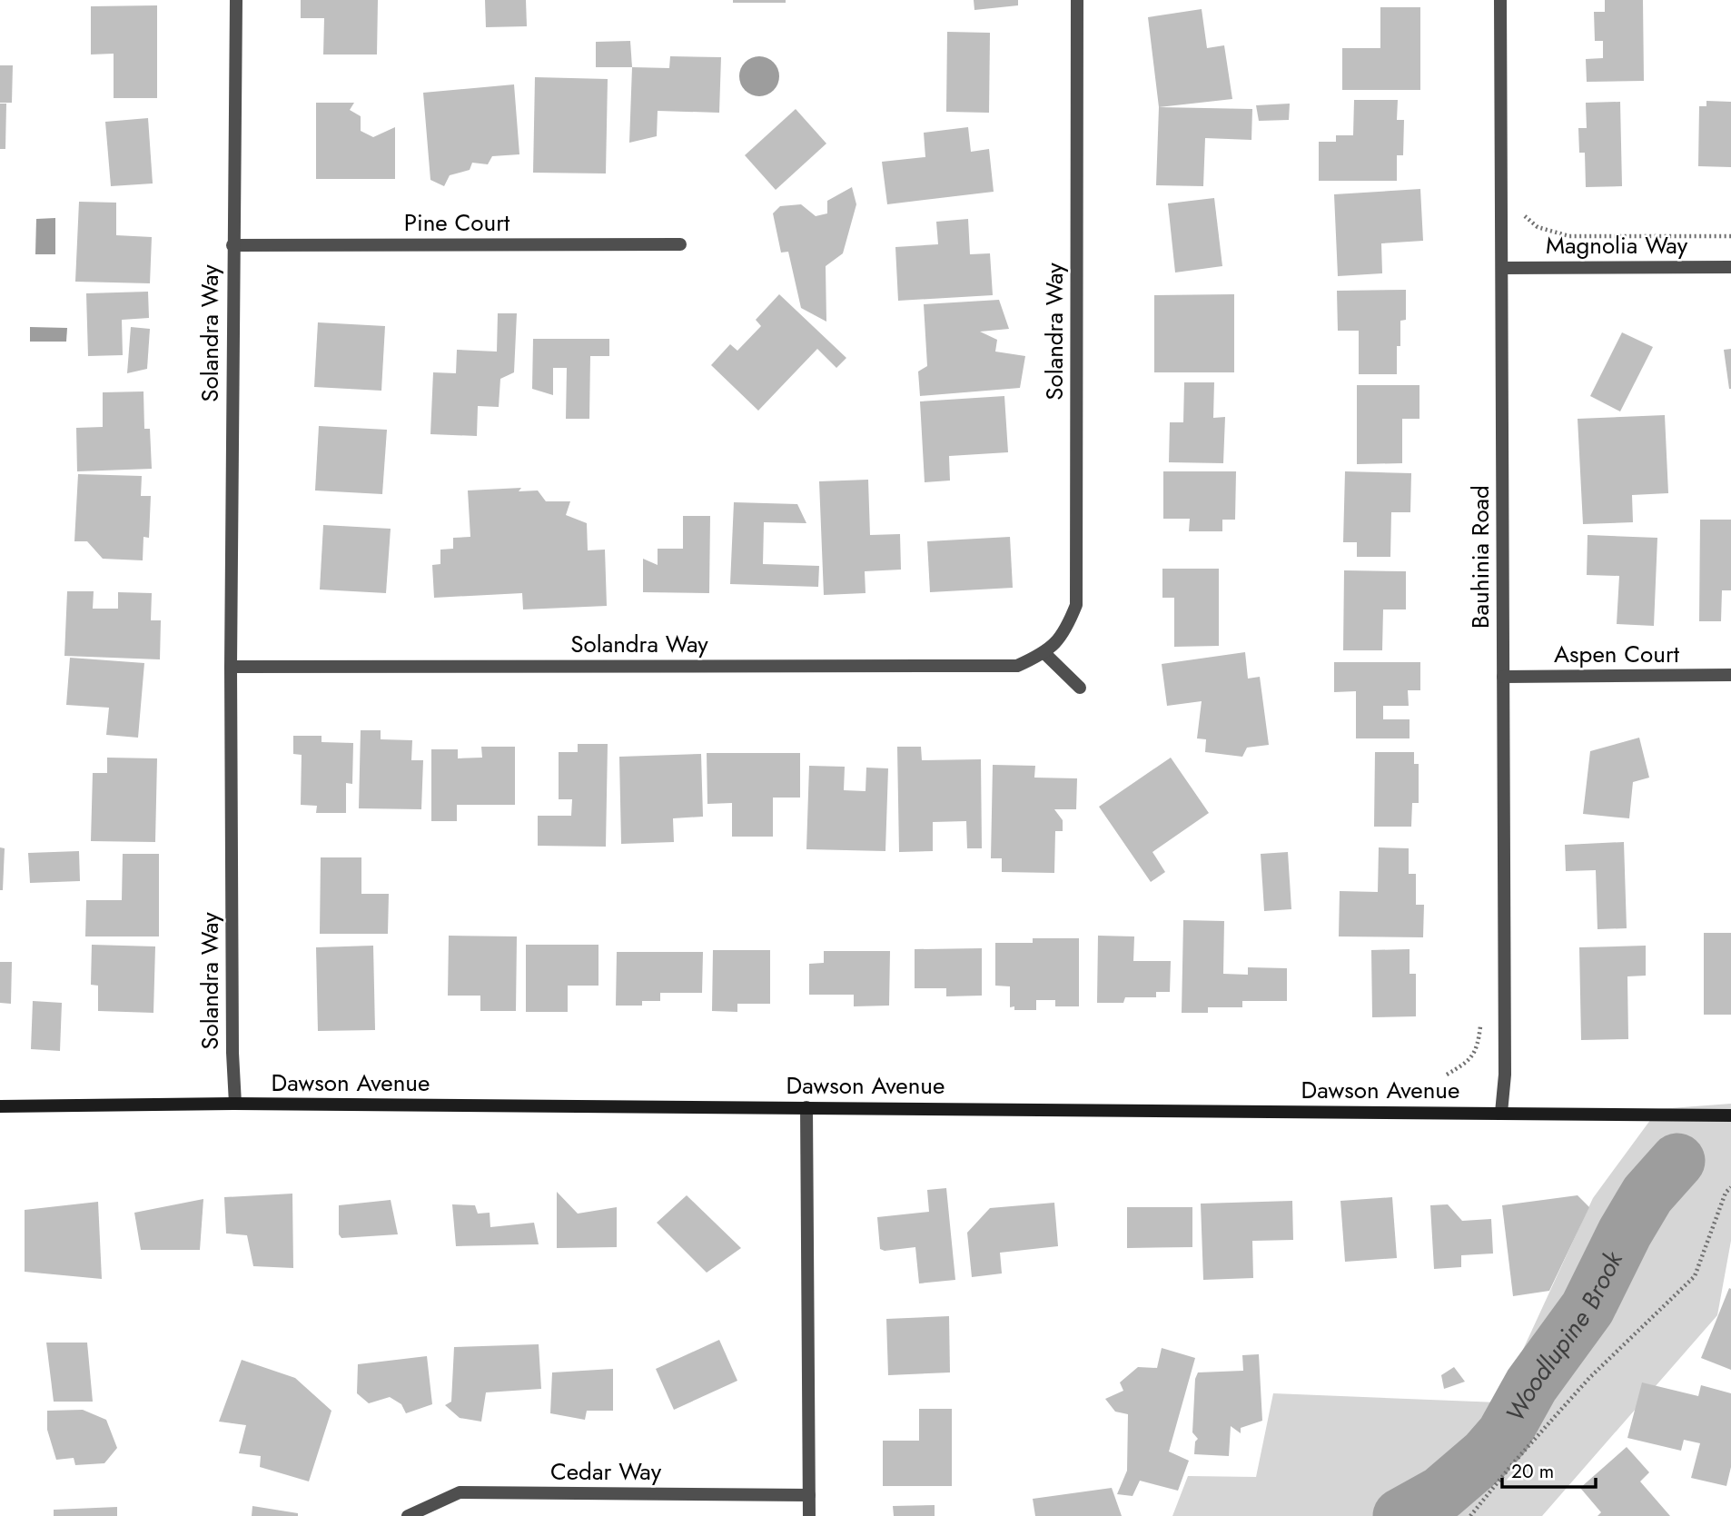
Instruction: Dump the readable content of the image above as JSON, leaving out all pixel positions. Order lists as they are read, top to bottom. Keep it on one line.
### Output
{"streets":{"main road":["Dawson Avenue"],"street":["Pine Court","Magnolia Way","Solandra Way","Bauhinia Road","Aspen Court","Cedar Way"]},"crossings":[["Pine Court","Solandra Way"],["Magnolia Way","Bauhinia Road"],["Solandra Way","Dawson Avenue"],["Bauhinia Road","Aspen Court"],["Bauhinia Road","Dawson Avenue"]],"water":["Woodlupine Brook"],"scale_bar":"20 m"}
